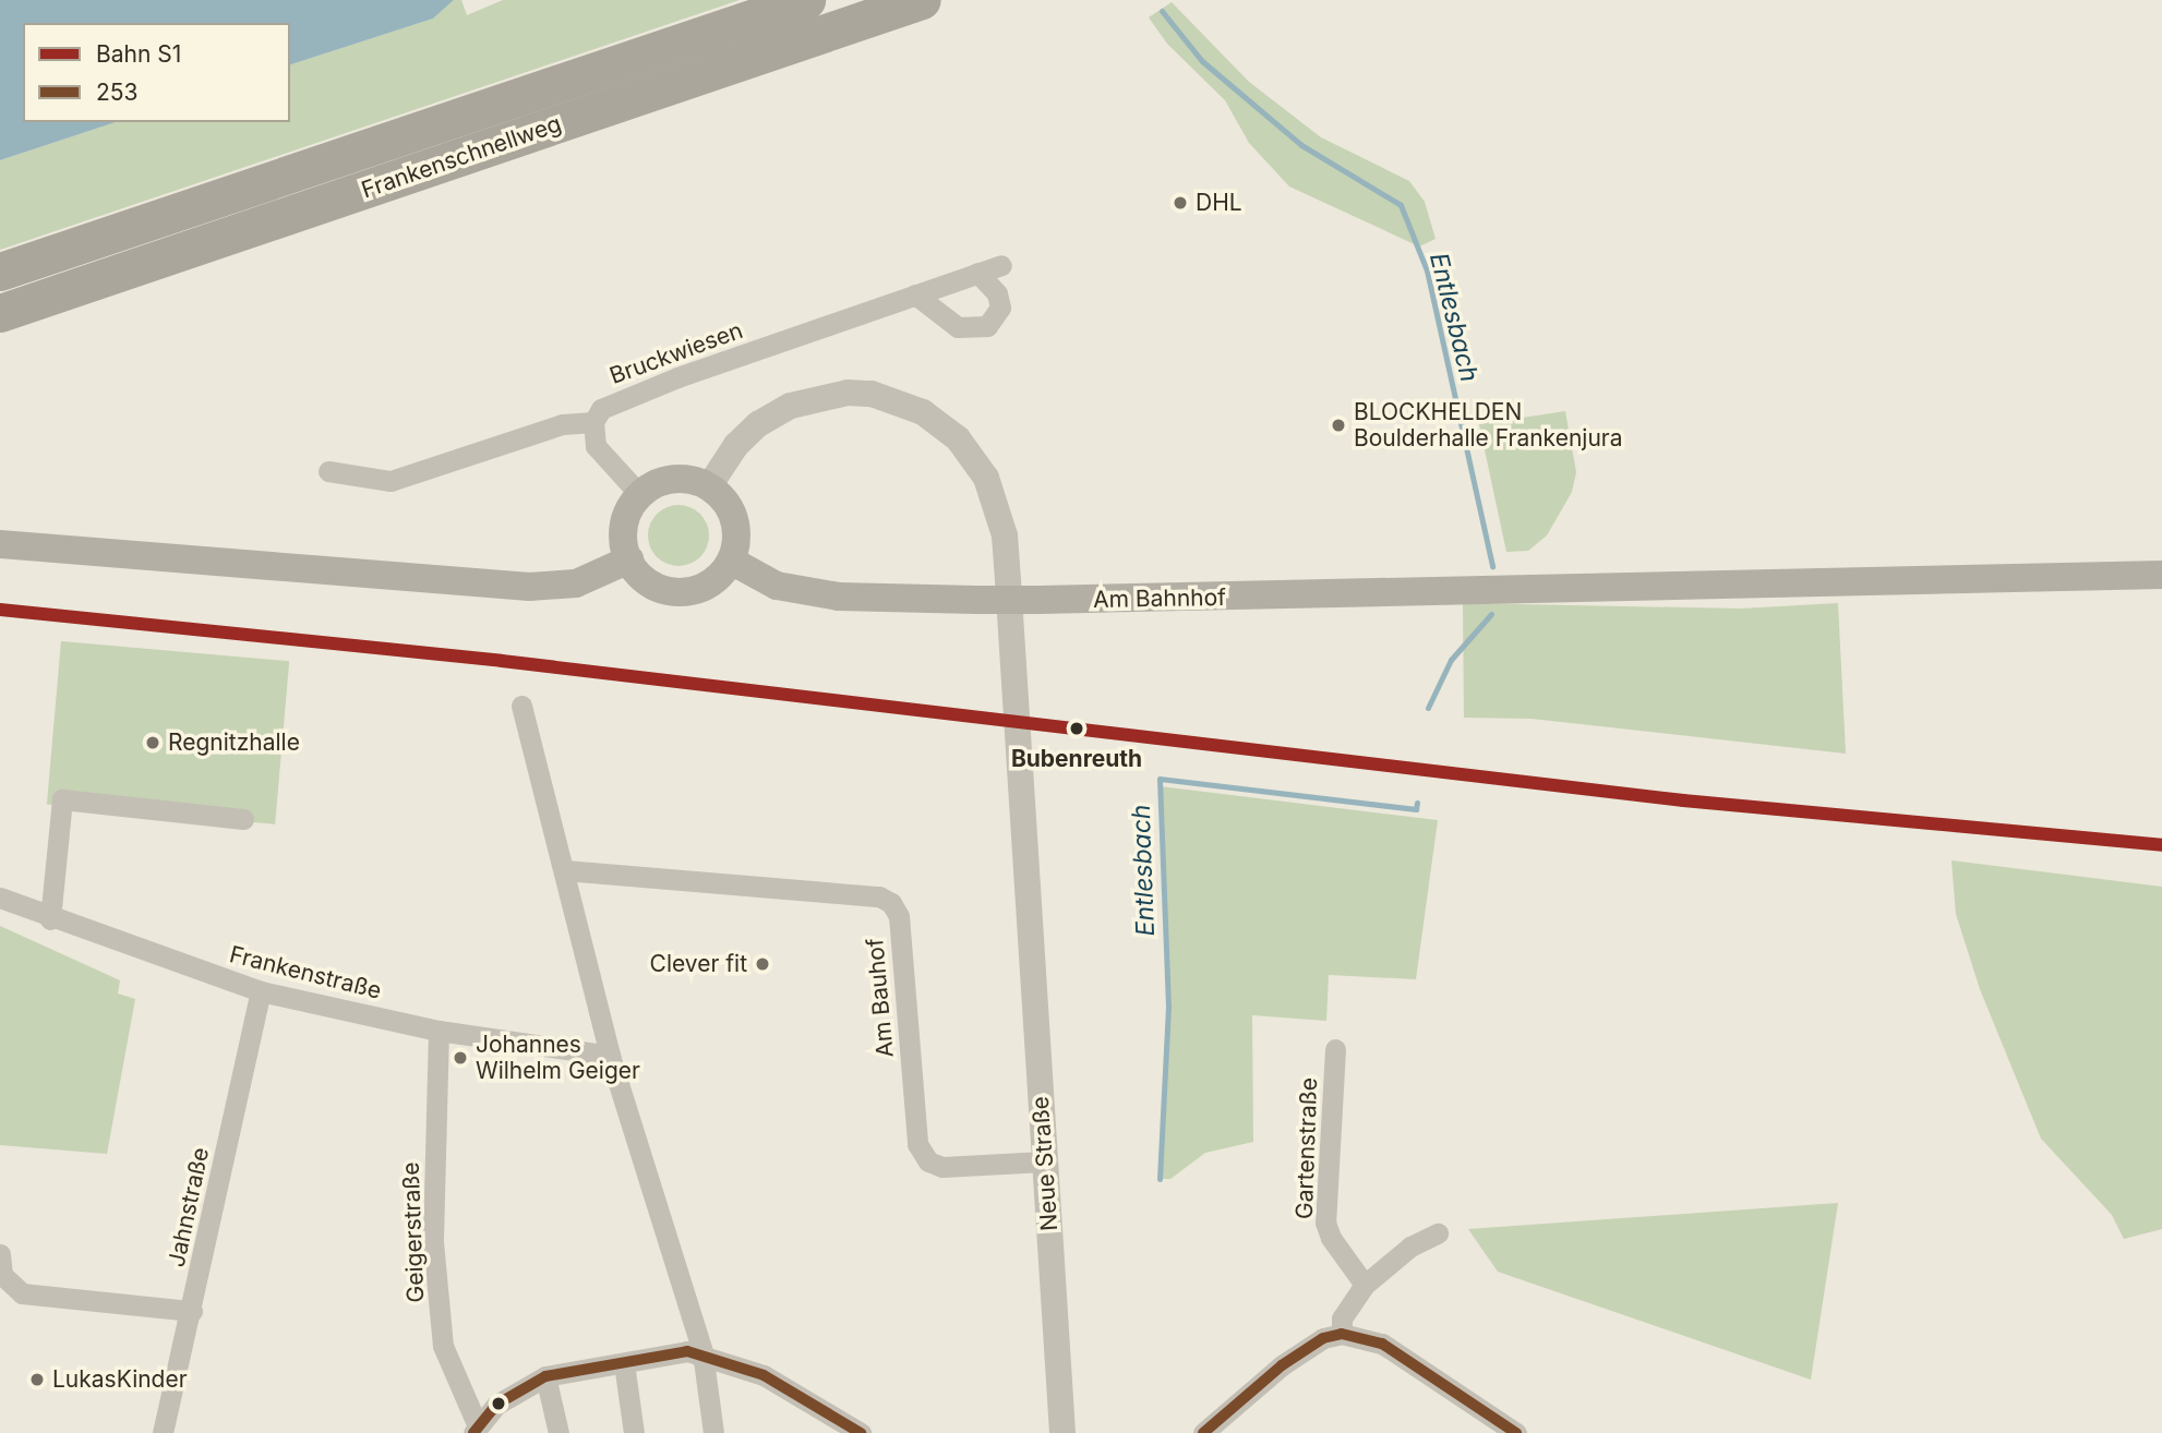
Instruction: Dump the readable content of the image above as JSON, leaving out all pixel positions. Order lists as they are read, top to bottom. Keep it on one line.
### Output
{"streets":{"highway":["Frankenschnellweg"],"main road":["Am Bahnhof"],"street":["Bruckwiesen","Frankenstraße","Am Bauhof","Gartenstraße","Neue Straße","Jahnstraße","Geigerstraße"]},"crossings":[["Am Bahnhof","Neue Straße"],["Frankenstraße","Jahnstraße"],["Frankenstraße","Geigerstraße"],["Am Bauhof","Neue Straße"]],"water":["Entlesbach"],"places":["DHL","BLOCKHELDEN Boulderhalle Frankenjura","Bubenreuth","Regnitzhalle","Clever fit","Johannes Wilhelm Geiger","LukasKinder"],"lines":["rail line S1","transit line 253"],"legend":["Bahn S1","253"]}
